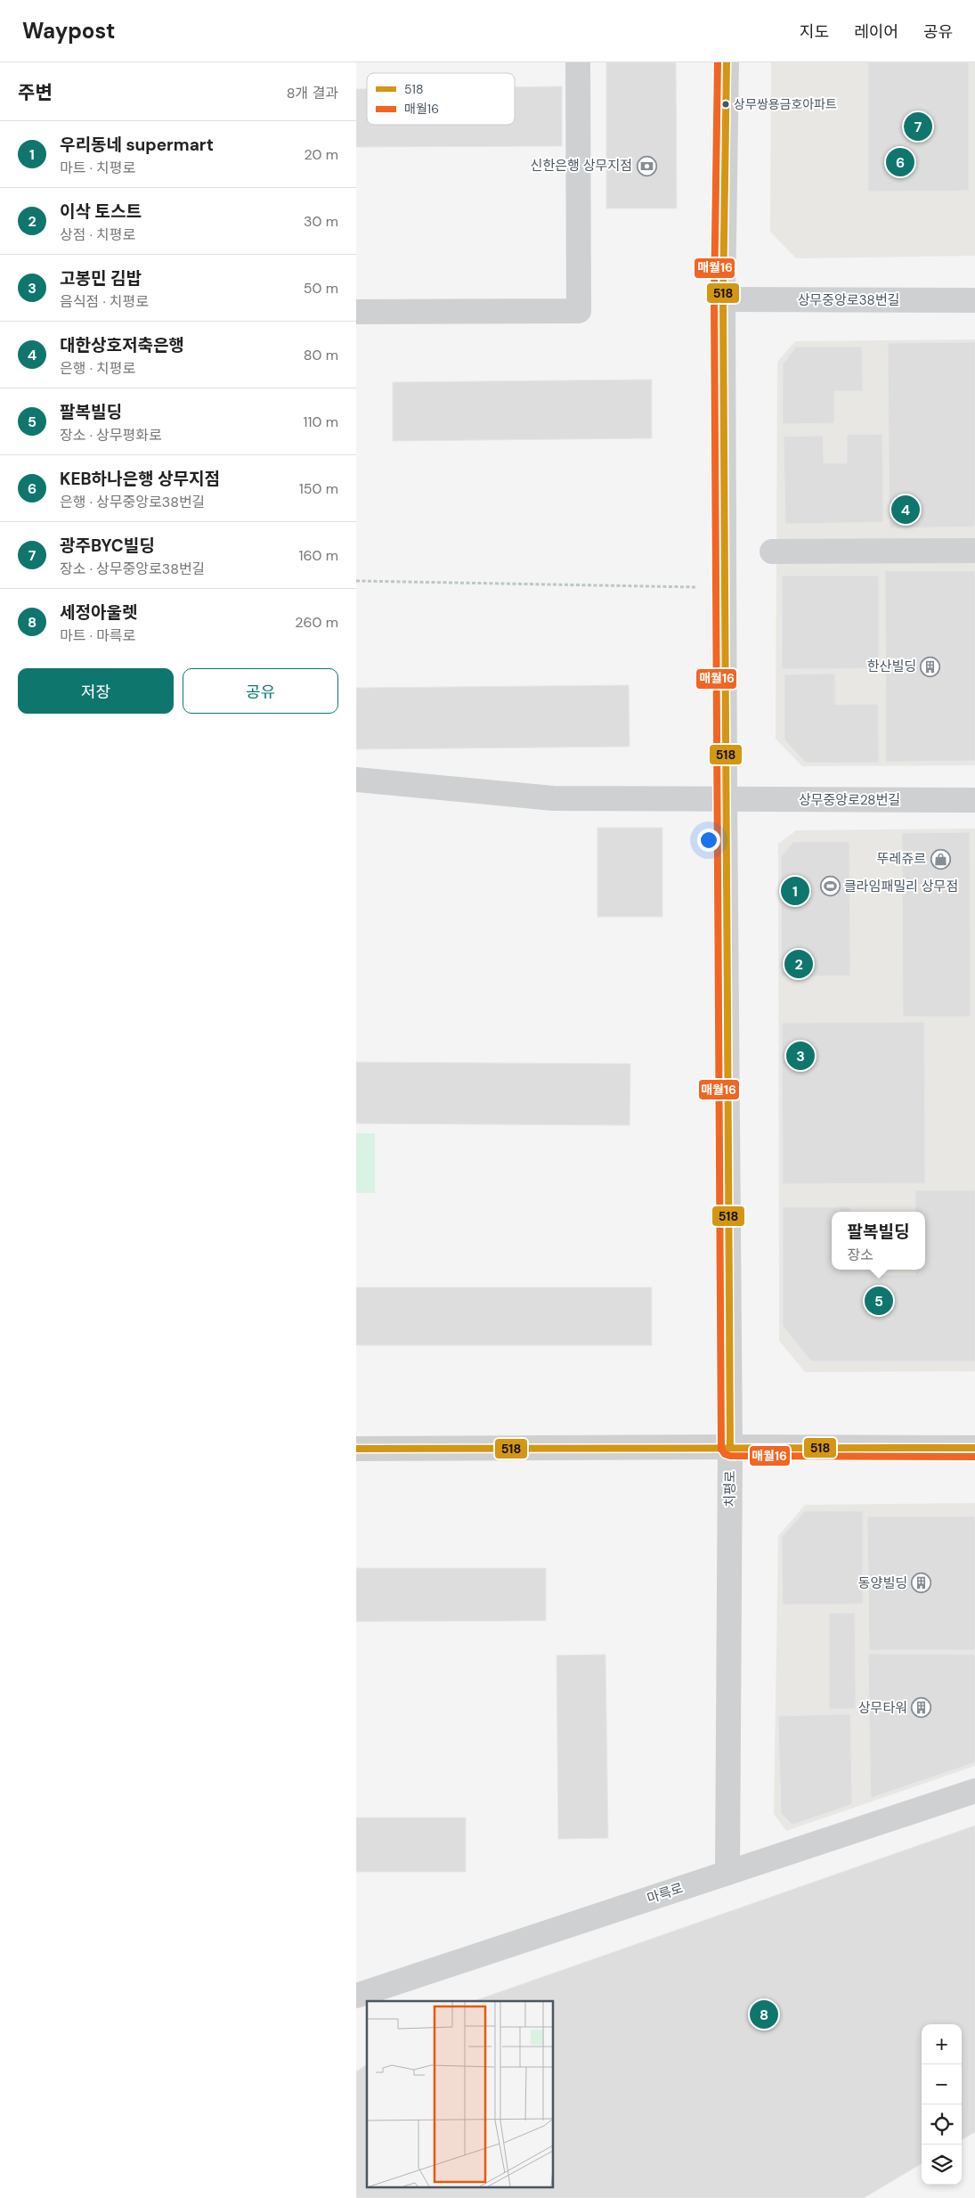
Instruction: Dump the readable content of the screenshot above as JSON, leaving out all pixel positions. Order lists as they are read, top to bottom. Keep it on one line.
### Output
{"streets":{"street":["상무중앙로38번길","상무중앙로28번길","치평로","마륵로"]},"crossings":[["상무중앙로38번길","치평로"],["상무중앙로28번길","치평로"],["치평로","마륵로"]],"places":{"other":["상무쌍용금호아파트"],"bank":["신한은행 상무지점"],"building":["한산빌딩","동양빌딩","상무타워"],"shop":["뚜레쥬르"],"sports":["클라임패밀리 상무점"]},"lines":["transit line 518","transit line 매월16"],"legend":["518","매월16"],"page":{"header":"Waypost","nav":["지도","레이어","공유"],"heading":["주변","8개 결과"],"pins":["7","6","4","1","2","3","5","8"],"list":[{"mark":"1","name":"우리동네 supermart","note":"마트 · 치평로","value":"20 m"},{"mark":"2","name":"이삭 토스트","note":"상점 · 치평로","value":"30 m"},{"mark":"3","name":"고봉민 김밥","note":"음식점 · 치평로","value":"50 m"},{"mark":"4","name":"대한상호저축은행","note":"은행 · 치평로","value":"80 m"},{"mark":"5","name":"팔복빌딩","note":"장소 · 상무평화로","value":"110 m"},{"mark":"6","name":"KEB하나은행 상무지점","note":"은행 · 상무중앙로38번길","value":"150 m"},{"mark":"7","name":"광주BYC빌딩","note":"장소 · 상무중앙로38번길","value":"160 m"},{"mark":"8","name":"세정아울렛","note":"마트 · 마륵로","value":"260 m"}],"buttons":["저장","공유"],"popup":["팔복빌딩","장소"],"map_buttons":["+","−"]}}
